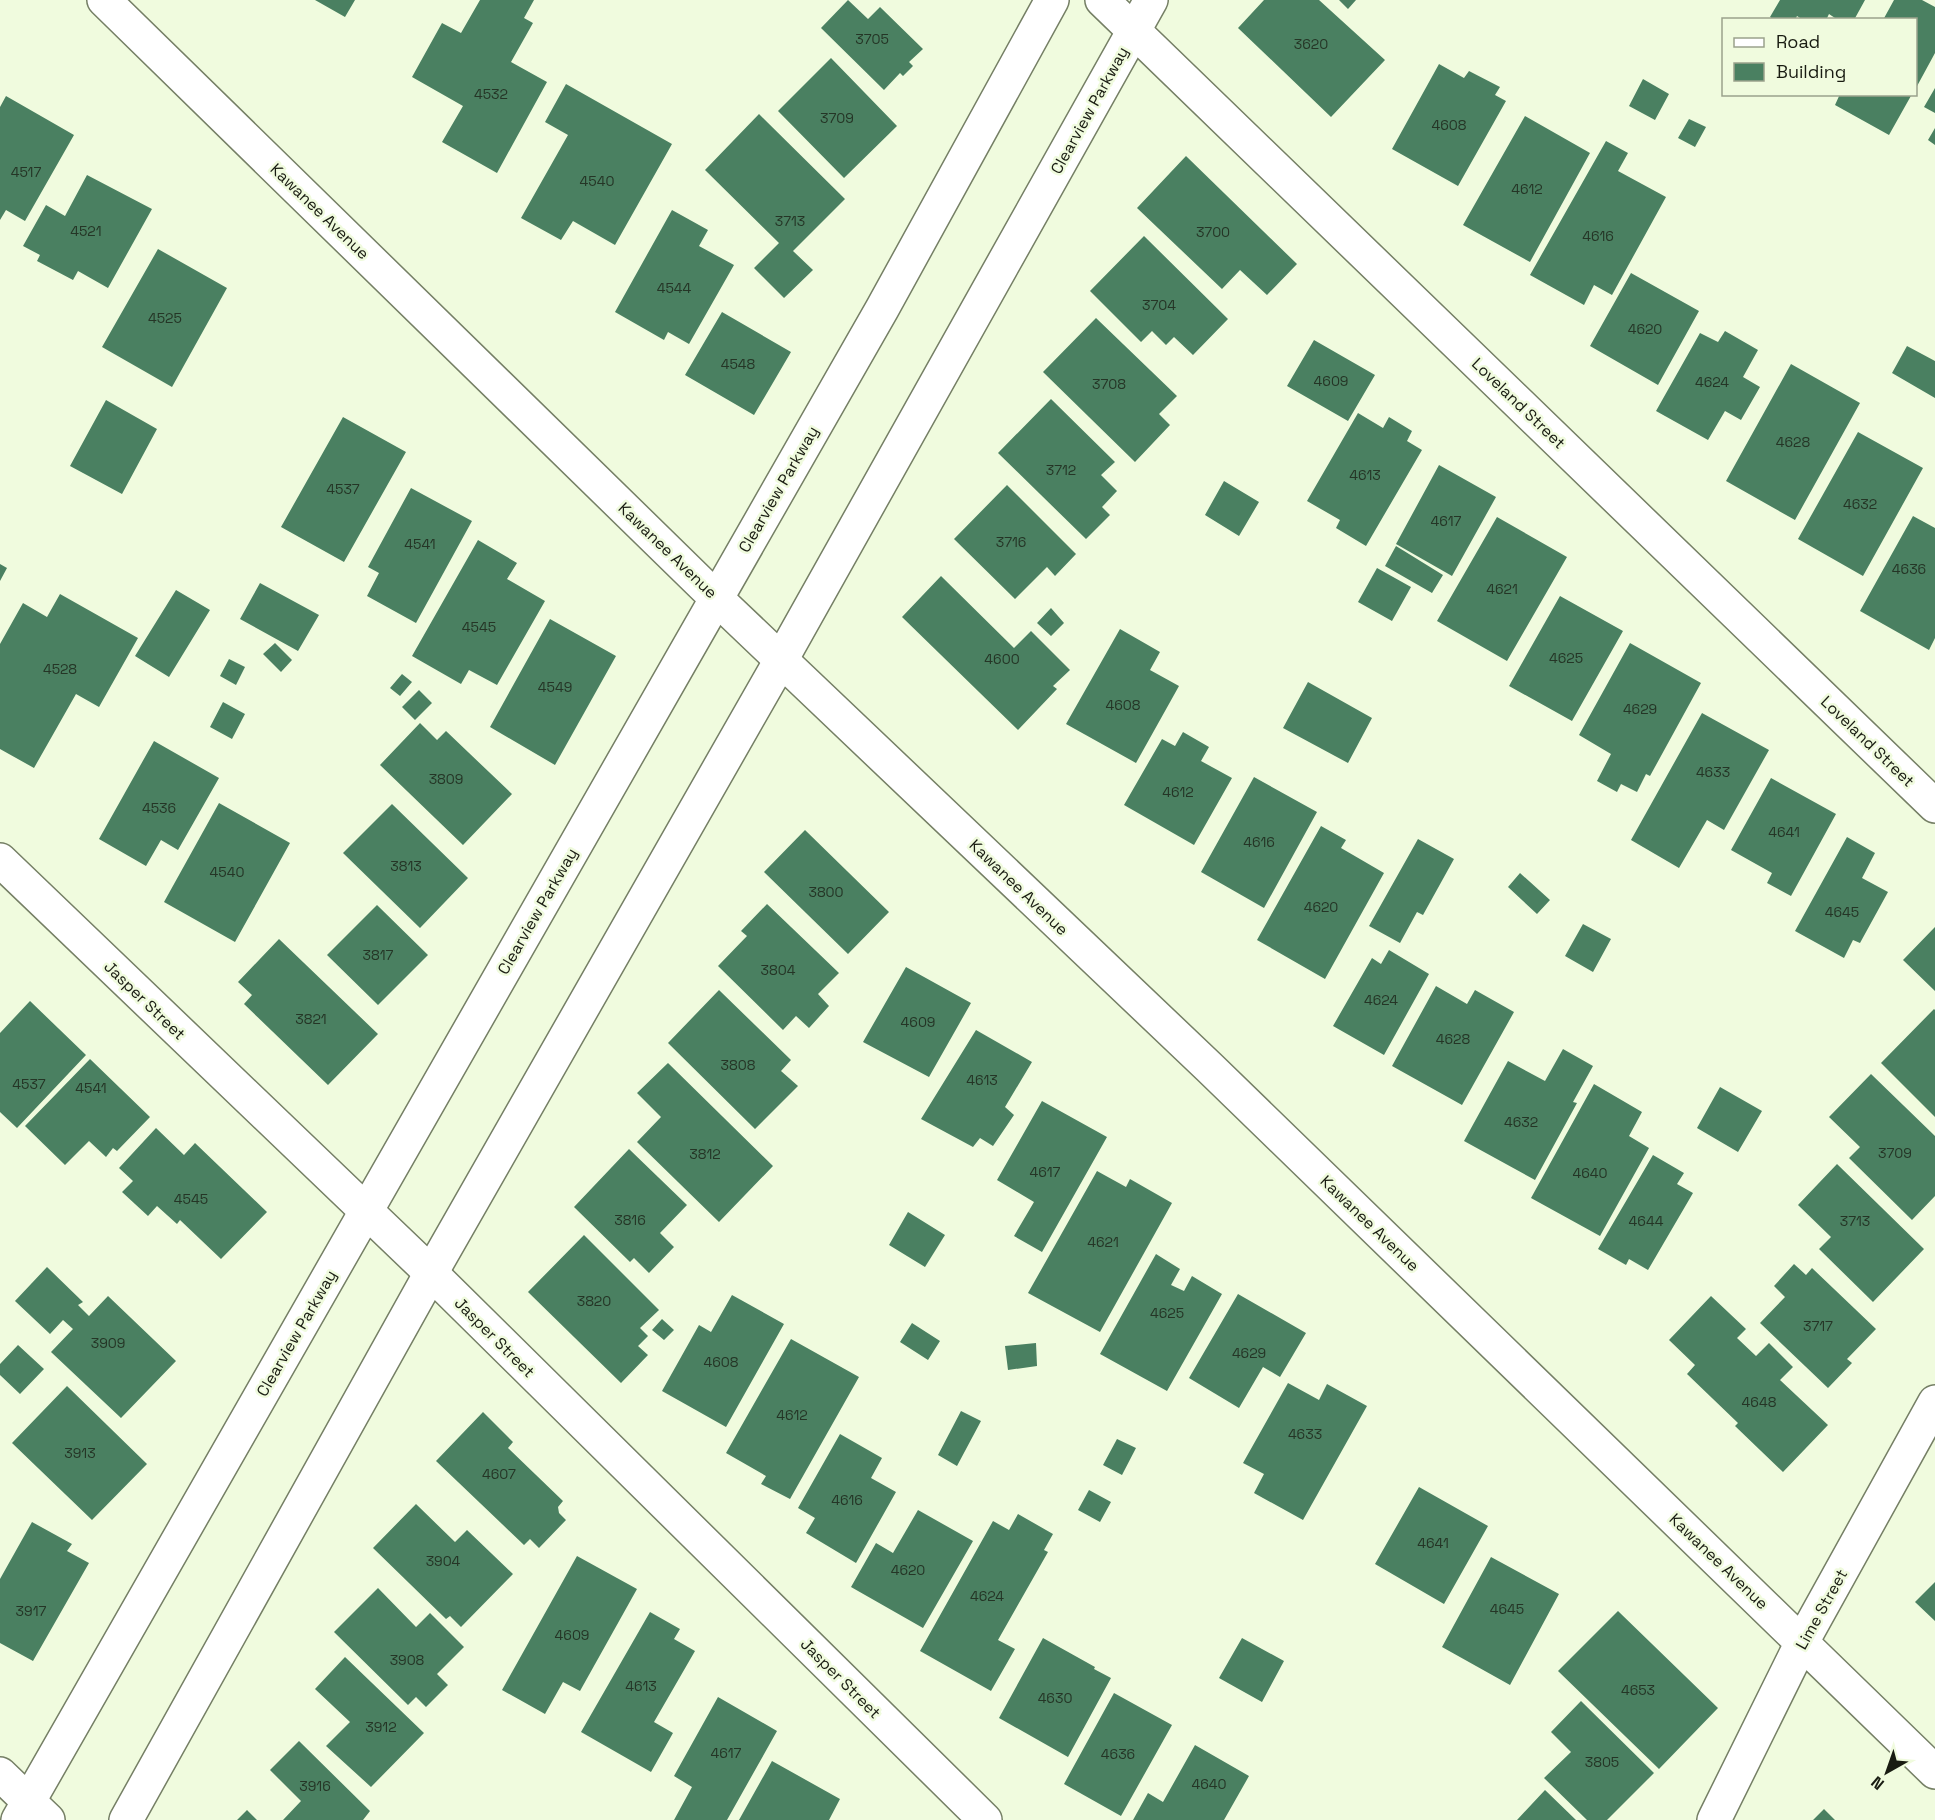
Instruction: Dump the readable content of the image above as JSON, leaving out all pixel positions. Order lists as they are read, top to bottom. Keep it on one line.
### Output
{"streets":{"street":["Clearview Parkway","Kawanee Avenue","Loveland Street","Jasper Street","Lime Street"]},"crossings":[["Clearview Parkway","Kawanee Avenue"],["Clearview Parkway","Loveland Street"],["Clearview Parkway","Jasper Street"],["Kawanee Avenue","Lime Street"]],"house_numbers":["3705","3620","4532","3709","4608","4517","4540","4612","3713","4521","3700","4616","4544","3704","4525","4620","4548","4609","4624","3708","4628","3712","4613","4537","4632","4617","3716","4541","4636","4621","4545","4625","4600","4528","4549","4608","4629","4633","3809","4612","4536","4641","4616","3813","4540","3800","4620","4645","3817","3804","4624","3821","4609","4628","3808","4613","4537","4541","4632","3709","3812","4617","4640","4545","3816","4644","3713","4621","3820","4625","3717","3909","4629","4608","4648","4612","4633","3913","4607","4616","4641","3904","4620","4624","4645","3917","4609","3908","4613","4653","4630","3912","4617","4636","3805","4640","3916"],"legend":["Road","Building"],"north":"bottom left"}
